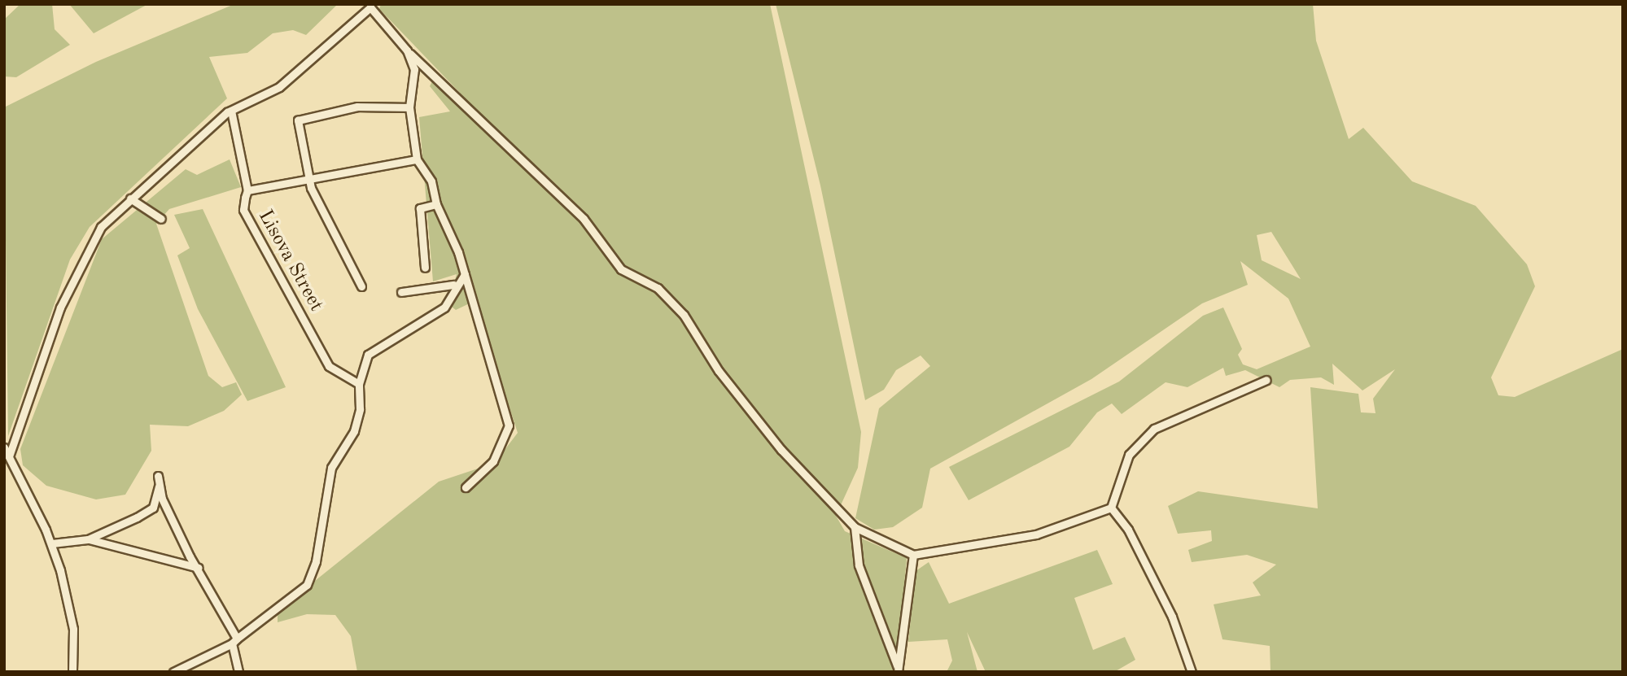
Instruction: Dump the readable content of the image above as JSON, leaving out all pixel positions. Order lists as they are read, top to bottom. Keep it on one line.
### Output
{"streets":{"street":["Lisova Street"]}}
